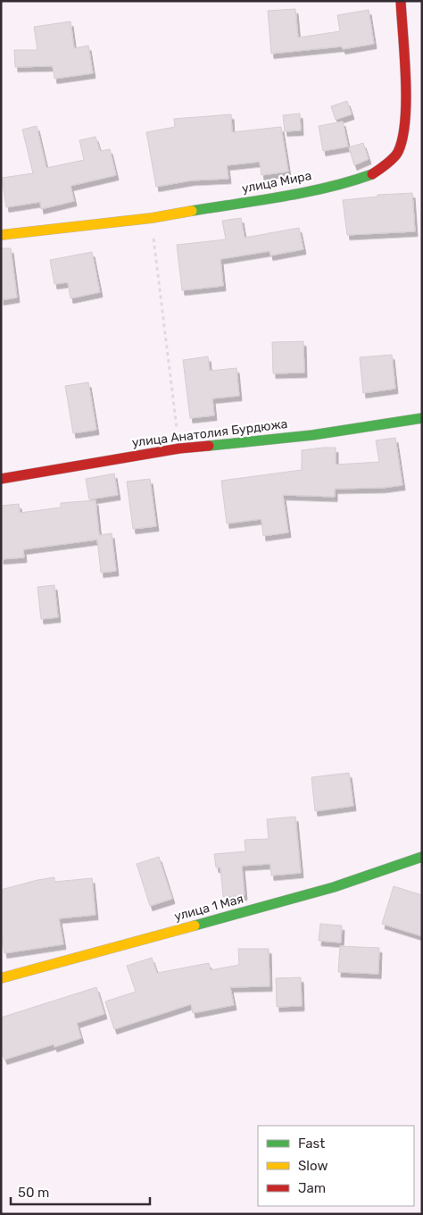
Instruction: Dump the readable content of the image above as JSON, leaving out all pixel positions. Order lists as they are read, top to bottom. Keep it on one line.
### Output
{"streets":{"street":["улица Мира","улица Анатолия Бурдюжа","улица 1 Мая"]},"legend":["Fast","Slow","Jam"],"scale_bar":"50 m"}
